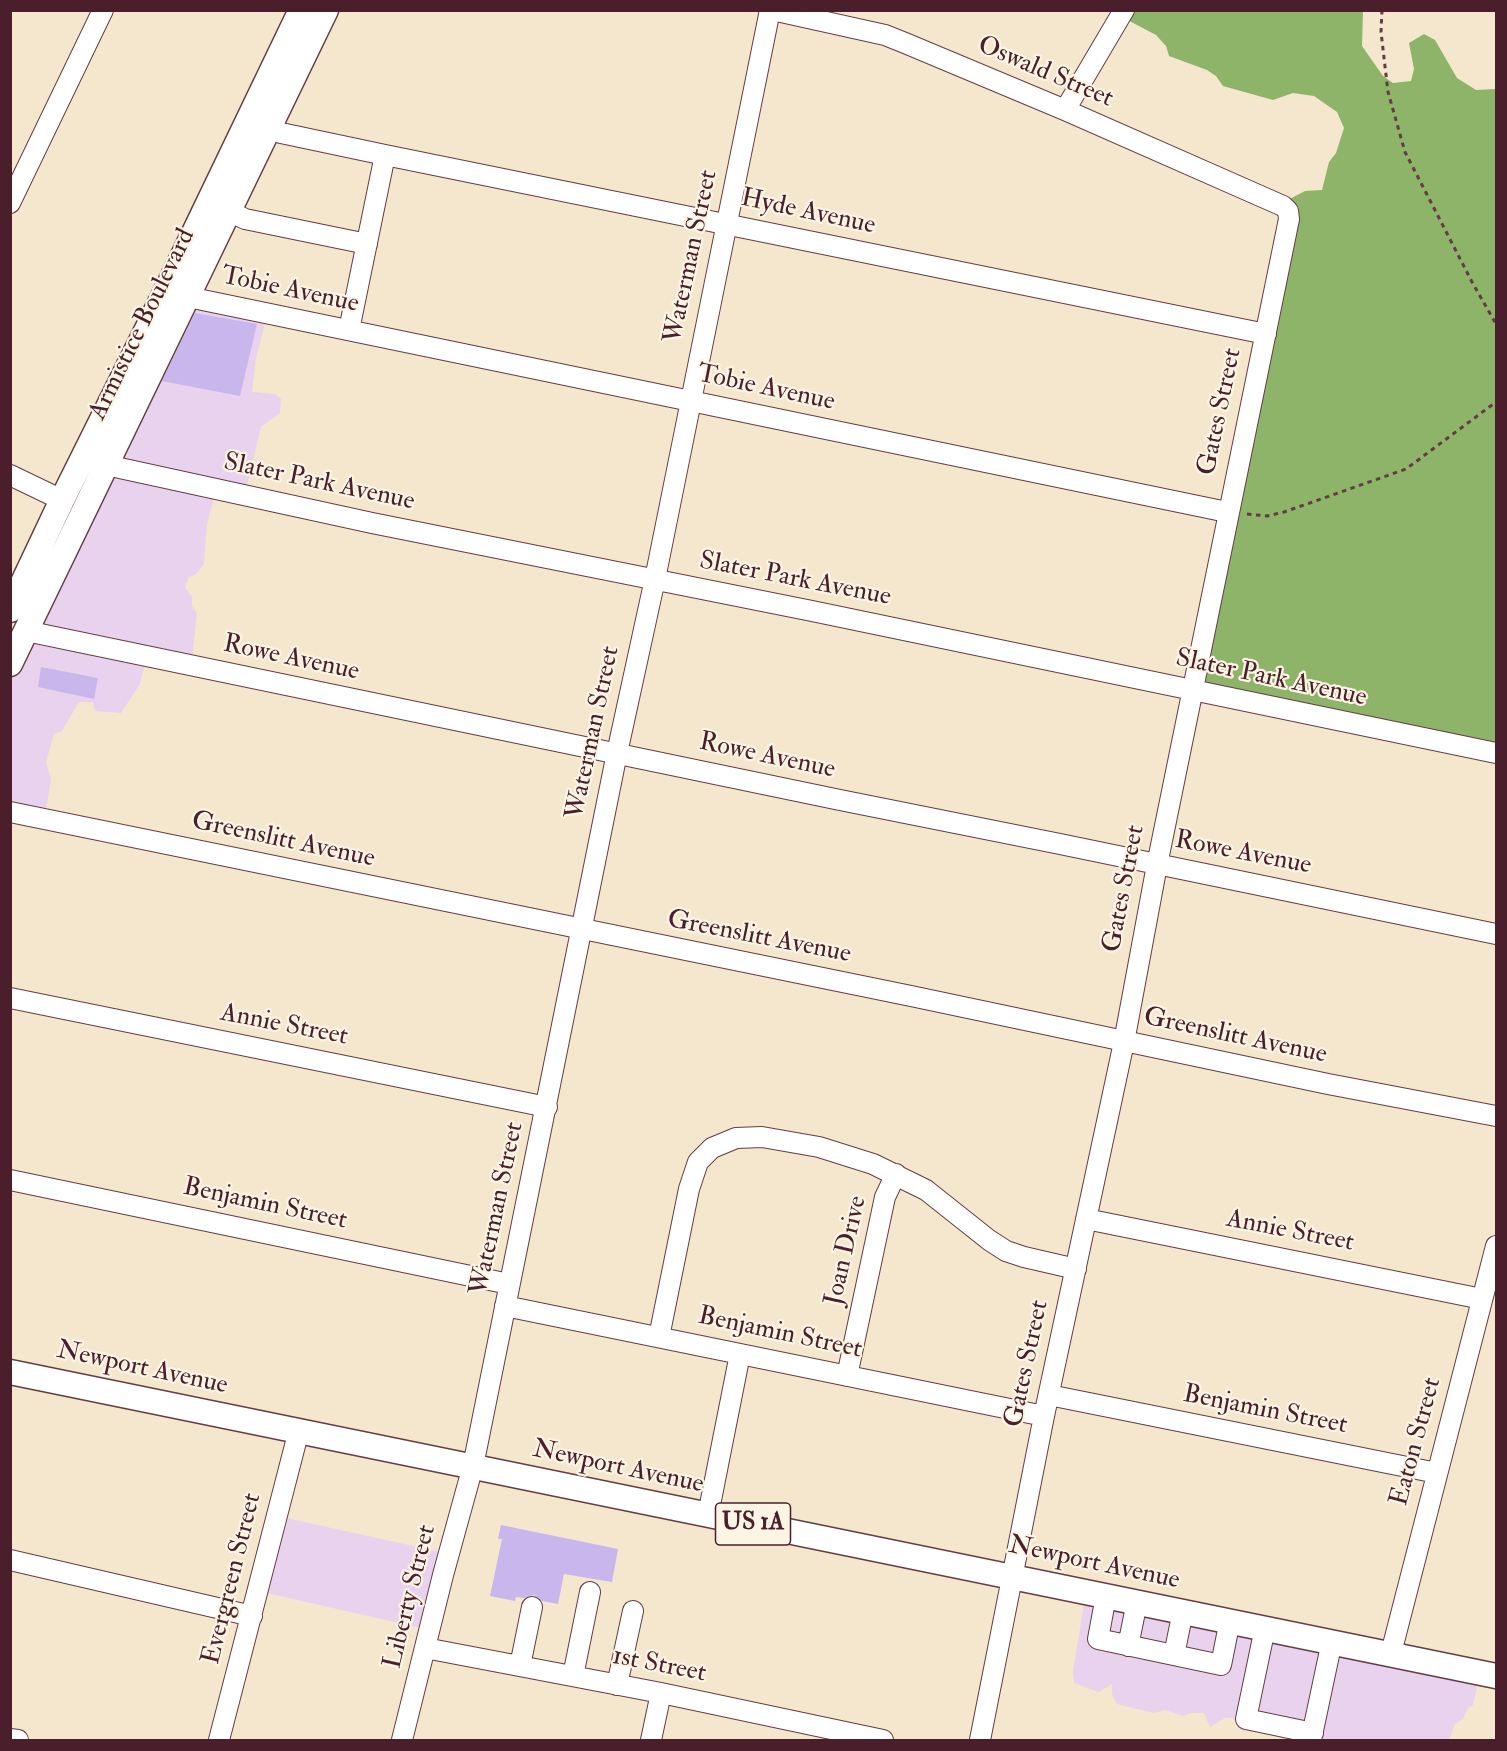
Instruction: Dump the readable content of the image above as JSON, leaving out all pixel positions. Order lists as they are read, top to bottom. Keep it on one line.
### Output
{"streets":{"main road":["Armistice Boulevard","Newport Avenue","US 1A"],"street":["Oswald Street","Hyde Avenue","Waterman Street","Tobie Avenue","Gates Street","Slater Park Avenue","Rowe Avenue","Greenslitt Avenue","Annie Street","Benjamin Street","Joan Drive","Eaton Street","Evergreen Street","Liberty Street","1st Street"]},"crossings":[["Oswald Street","Waterman Street"],["Oswald Street","Gates Street"],["Hyde Avenue","Waterman Street"],["Hyde Avenue","Armistice Boulevard"],["Hyde Avenue","Gates Street"],["Waterman Street","Tobie Avenue"],["Waterman Street","Slater Park Avenue"],["Waterman Street","Rowe Avenue"],["Waterman Street","Greenslitt Avenue"],["Waterman Street","Annie Street"],["Waterman Street","Benjamin Street"],["Waterman Street","Newport Avenue"],["Waterman Street","Liberty Street"],["Tobie Avenue","Armistice Boulevard"],["Tobie Avenue","Gates Street"],["Armistice Boulevard","Slater Park Avenue"],["Armistice Boulevard","Rowe Avenue"],["Gates Street","Slater Park Avenue"],["Gates Street","Rowe Avenue"],["Gates Street","Greenslitt Avenue"],["Gates Street","Annie Street"],["Gates Street","Benjamin Street"],["Gates Street","Newport Avenue"],["Annie Street","Eaton Street"],["Benjamin Street","Joan Drive"],["Benjamin Street","Eaton Street"],["Newport Avenue","Eaton Street"],["Newport Avenue","Evergreen Street"],["Newport Avenue","Liberty Street"],["Liberty Street","1st Street"]]}
